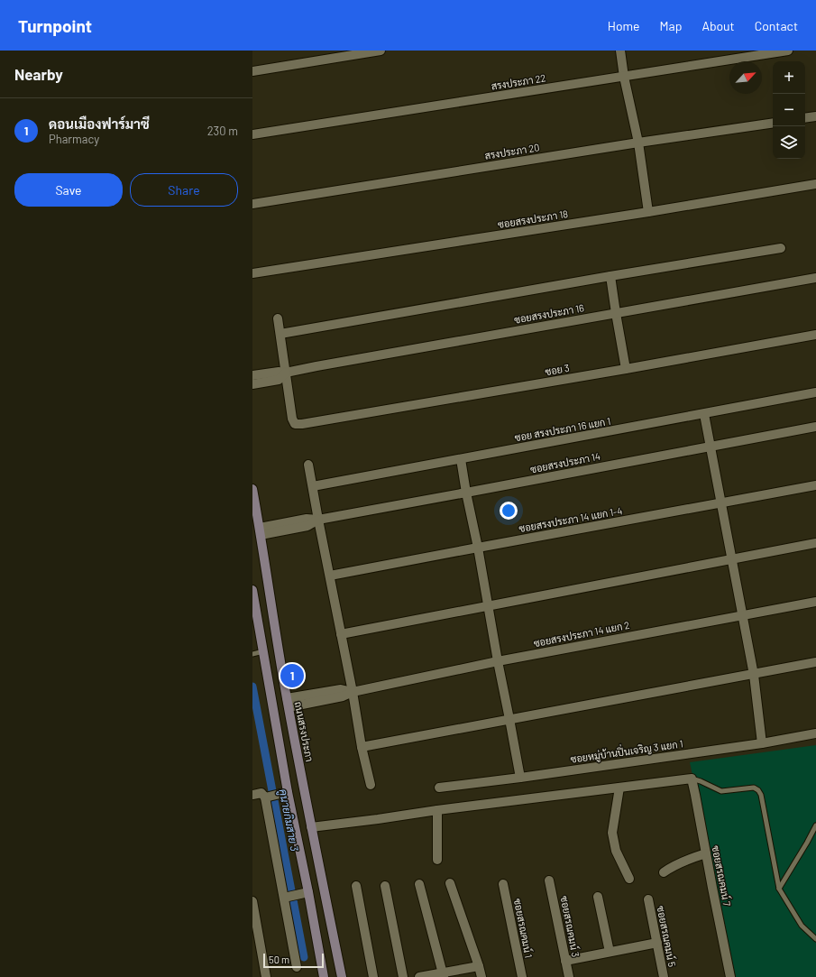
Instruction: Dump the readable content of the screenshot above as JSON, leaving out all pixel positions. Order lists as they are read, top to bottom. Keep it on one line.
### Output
{"streets":{"main road":["ถนนสรงประภา"],"street":["สรงประภา 22","สรงประภา 20","ซอยสรงประภา 18","ซอยสรงประภา 16","ซอย 3","ซอย สรงประภา 16 แยก 1","ซอยสรงประภา 14","ซอยสรงประภา 14 แยก 1-4","ซอยสรงประภา 14 แยก 2","ซอยหมู่บ้านปิ่นเจริญ 3 แยก 1","ซอยสรณคมน์ 7","ซอยสรณคมน์ 3","ซอยสรณคมน์ 1","ซอยสรณคมน์ 5"]},"crossings":[["ซอยสรงประภา 16","ซอย 3"],["ซอยสรงประภา 14","ถนนสรงประภา"],["ซอยสรงประภา 14 แยก 2","ถนนสรงประภา"]],"water":["คูนายกิมสาย 3"],"scale_bar":"50 m","north":"top right","page":{"header":"Turnpoint","nav":["Home","Map","About","Contact"],"heading":"Nearby","map_buttons":["+","−"],"list":[{"mark":"1","name":"ดอนเมืองฟาร์มาซี","note":"Pharmacy","value":"230 m"}],"buttons":["Save","Share"],"pins":"1","scale":"50 m"}}
